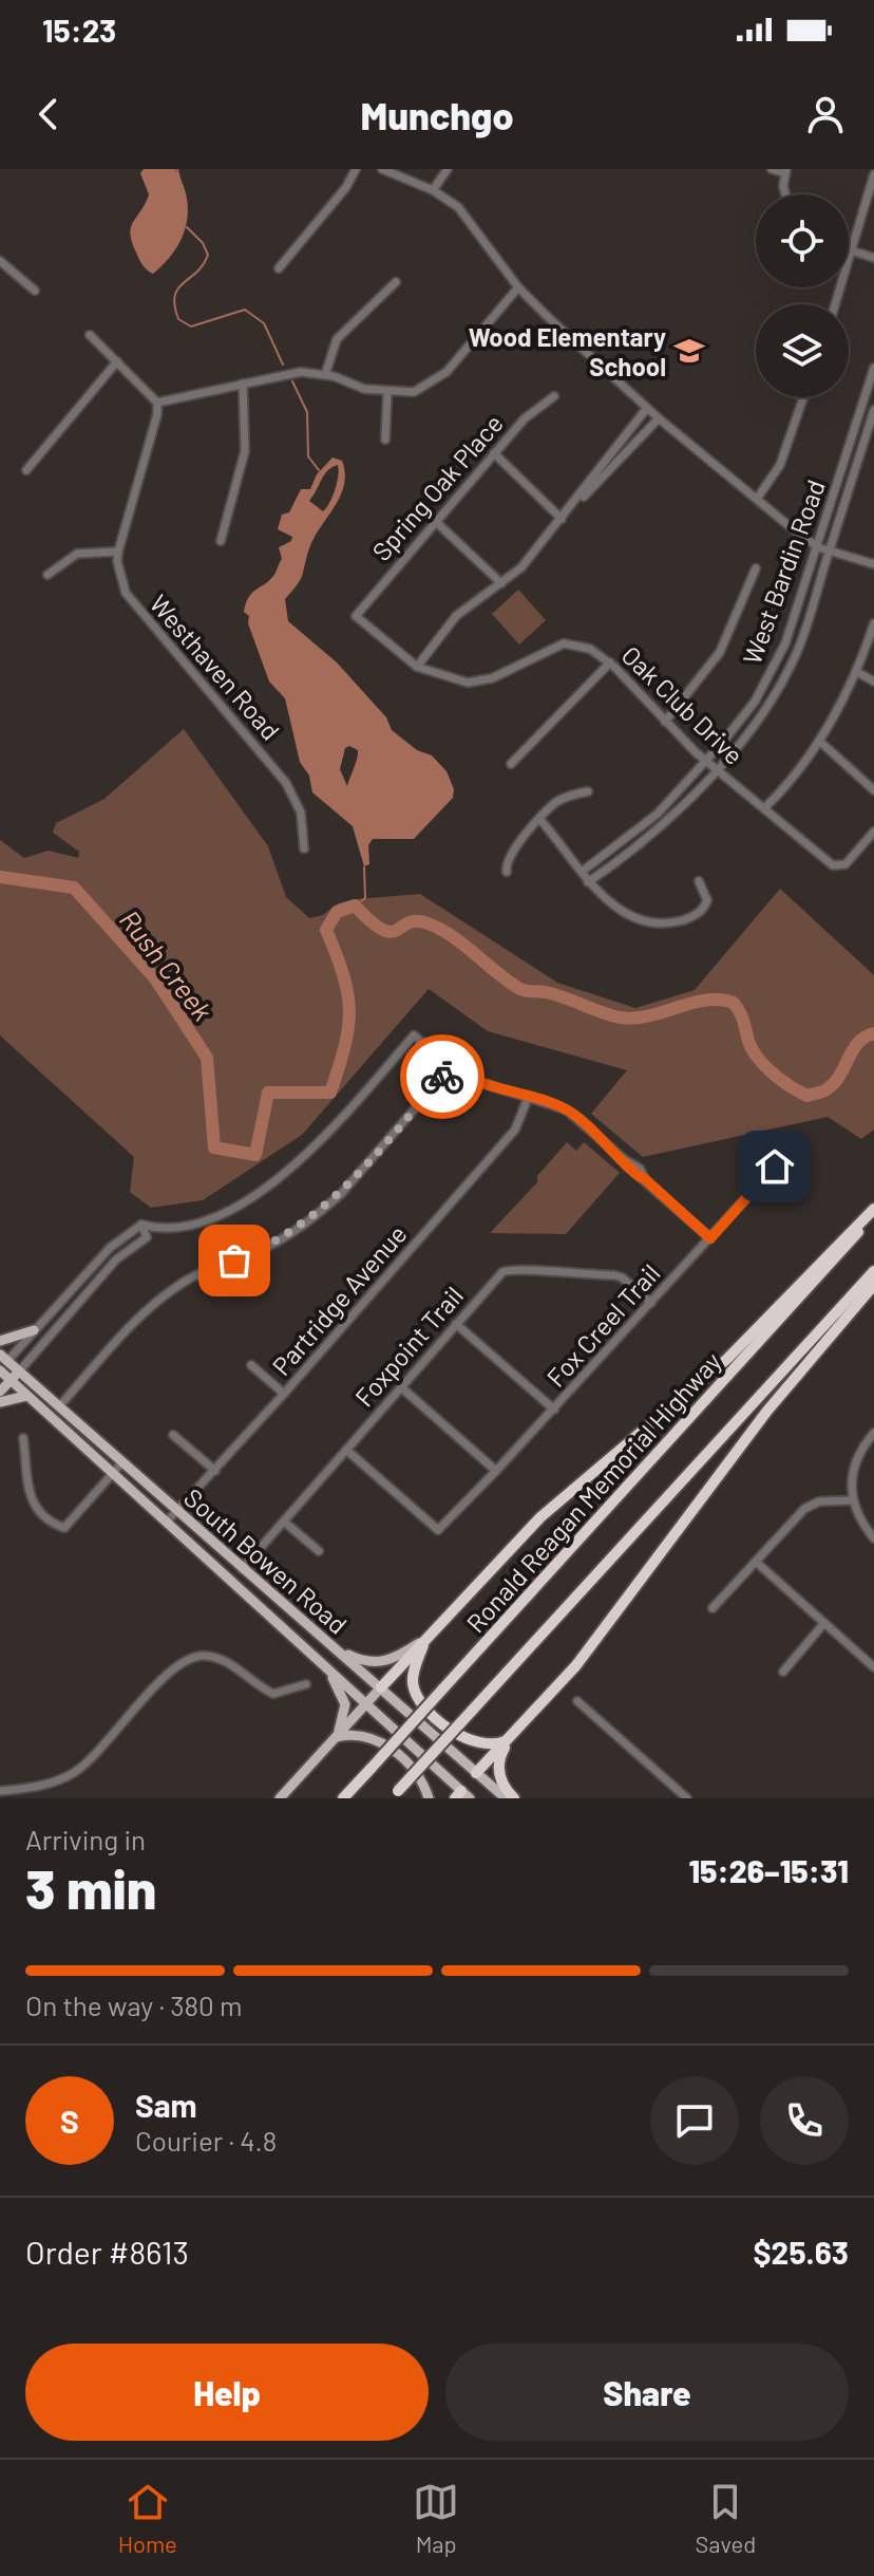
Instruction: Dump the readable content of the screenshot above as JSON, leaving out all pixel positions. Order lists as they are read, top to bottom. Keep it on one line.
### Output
{"streets":{"highway":["Ronald Reagan Memorial Highway"],"main road":["South Bowen Road"],"street":["Spring Oak Place","West Bardin Road","Westhaven Road","Oak Club Drive","Partridge Avenue","Fox Creel Trail","Foxpoint Trail"]},"crossings":[["Spring Oak Place","Oak Club Drive"],["West Bardin Road","Oak Club Drive"],["Partridge Avenue","South Bowen Road"],["Fox Creel Trail","Foxpoint Trail"],["Foxpoint Trail","South Bowen Road"]],"water":["Rush Creek"],"places":{"school or university":["Wood Elementary School"]},"page":{"status":"15:23","header":"Munchgo","heading":["3 min","Arriving in","15:26–15:31"],"panel":["Sam","Courier · 4.8","Order #8613","$25.63"],"bar":"On the way · 380 m","round":"S","buttons":["Help","Share"],"tabs":["Home","Map","Saved"]}}
